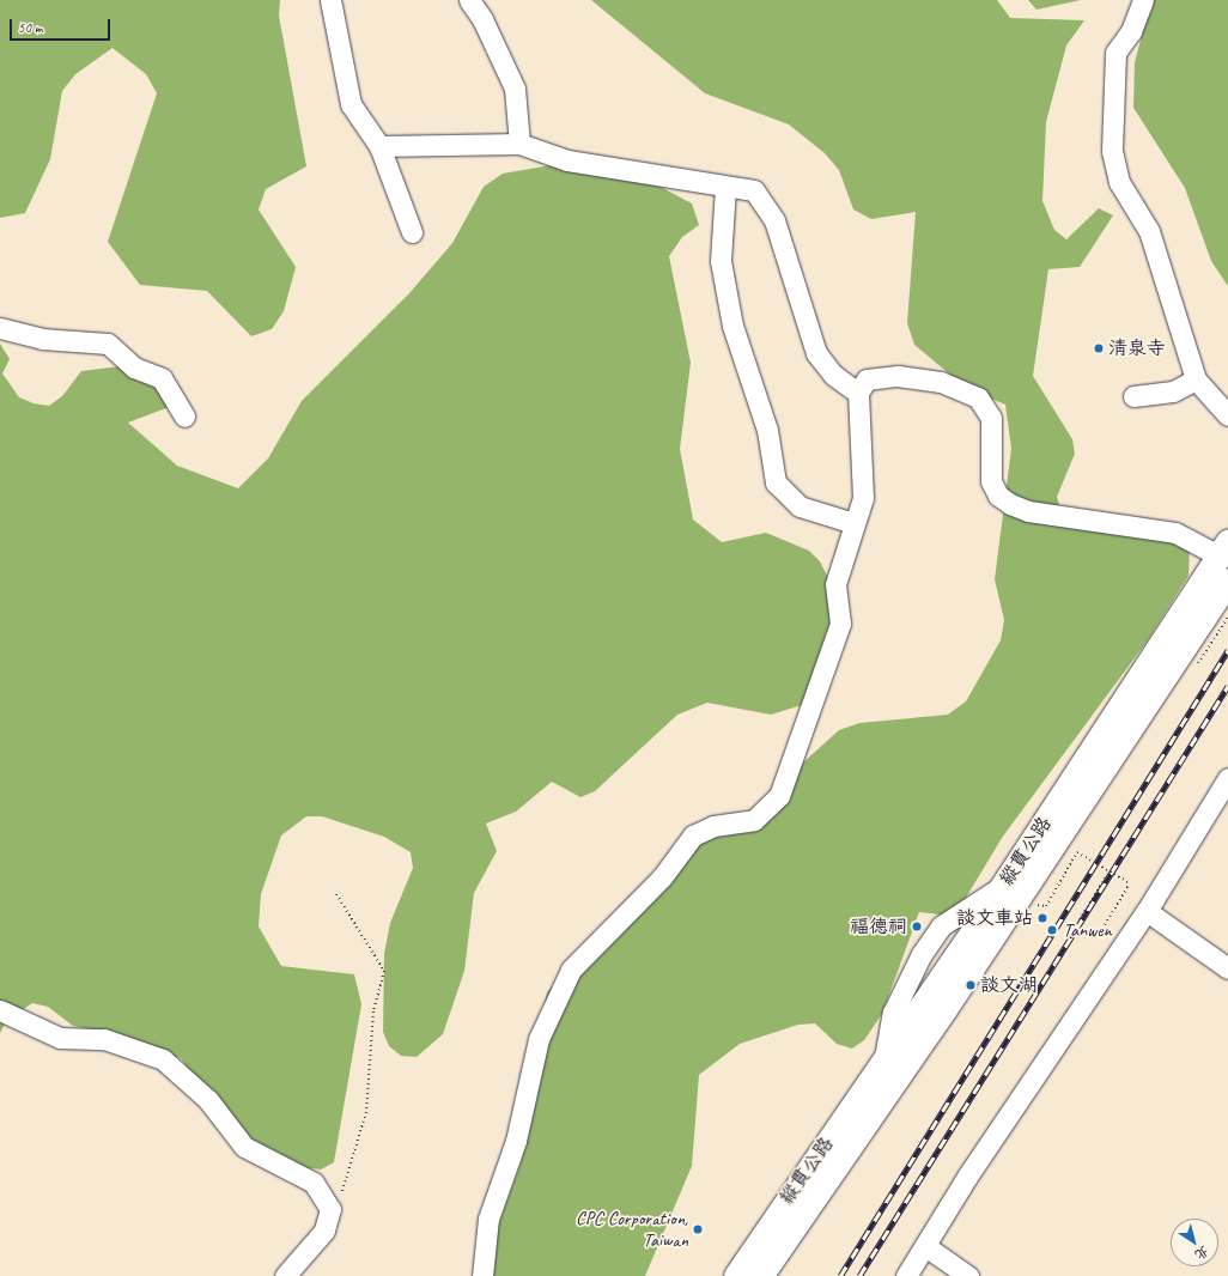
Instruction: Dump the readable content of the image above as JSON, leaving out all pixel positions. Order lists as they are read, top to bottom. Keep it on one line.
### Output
{"streets":{"main road":["縱貫公路"]},"places":["清泉寺","談文車站","福德祠","Tanwen","談文湖","CPC Corporation, Taiwan"],"scale_bar":"50 m","north":"bottom right"}
